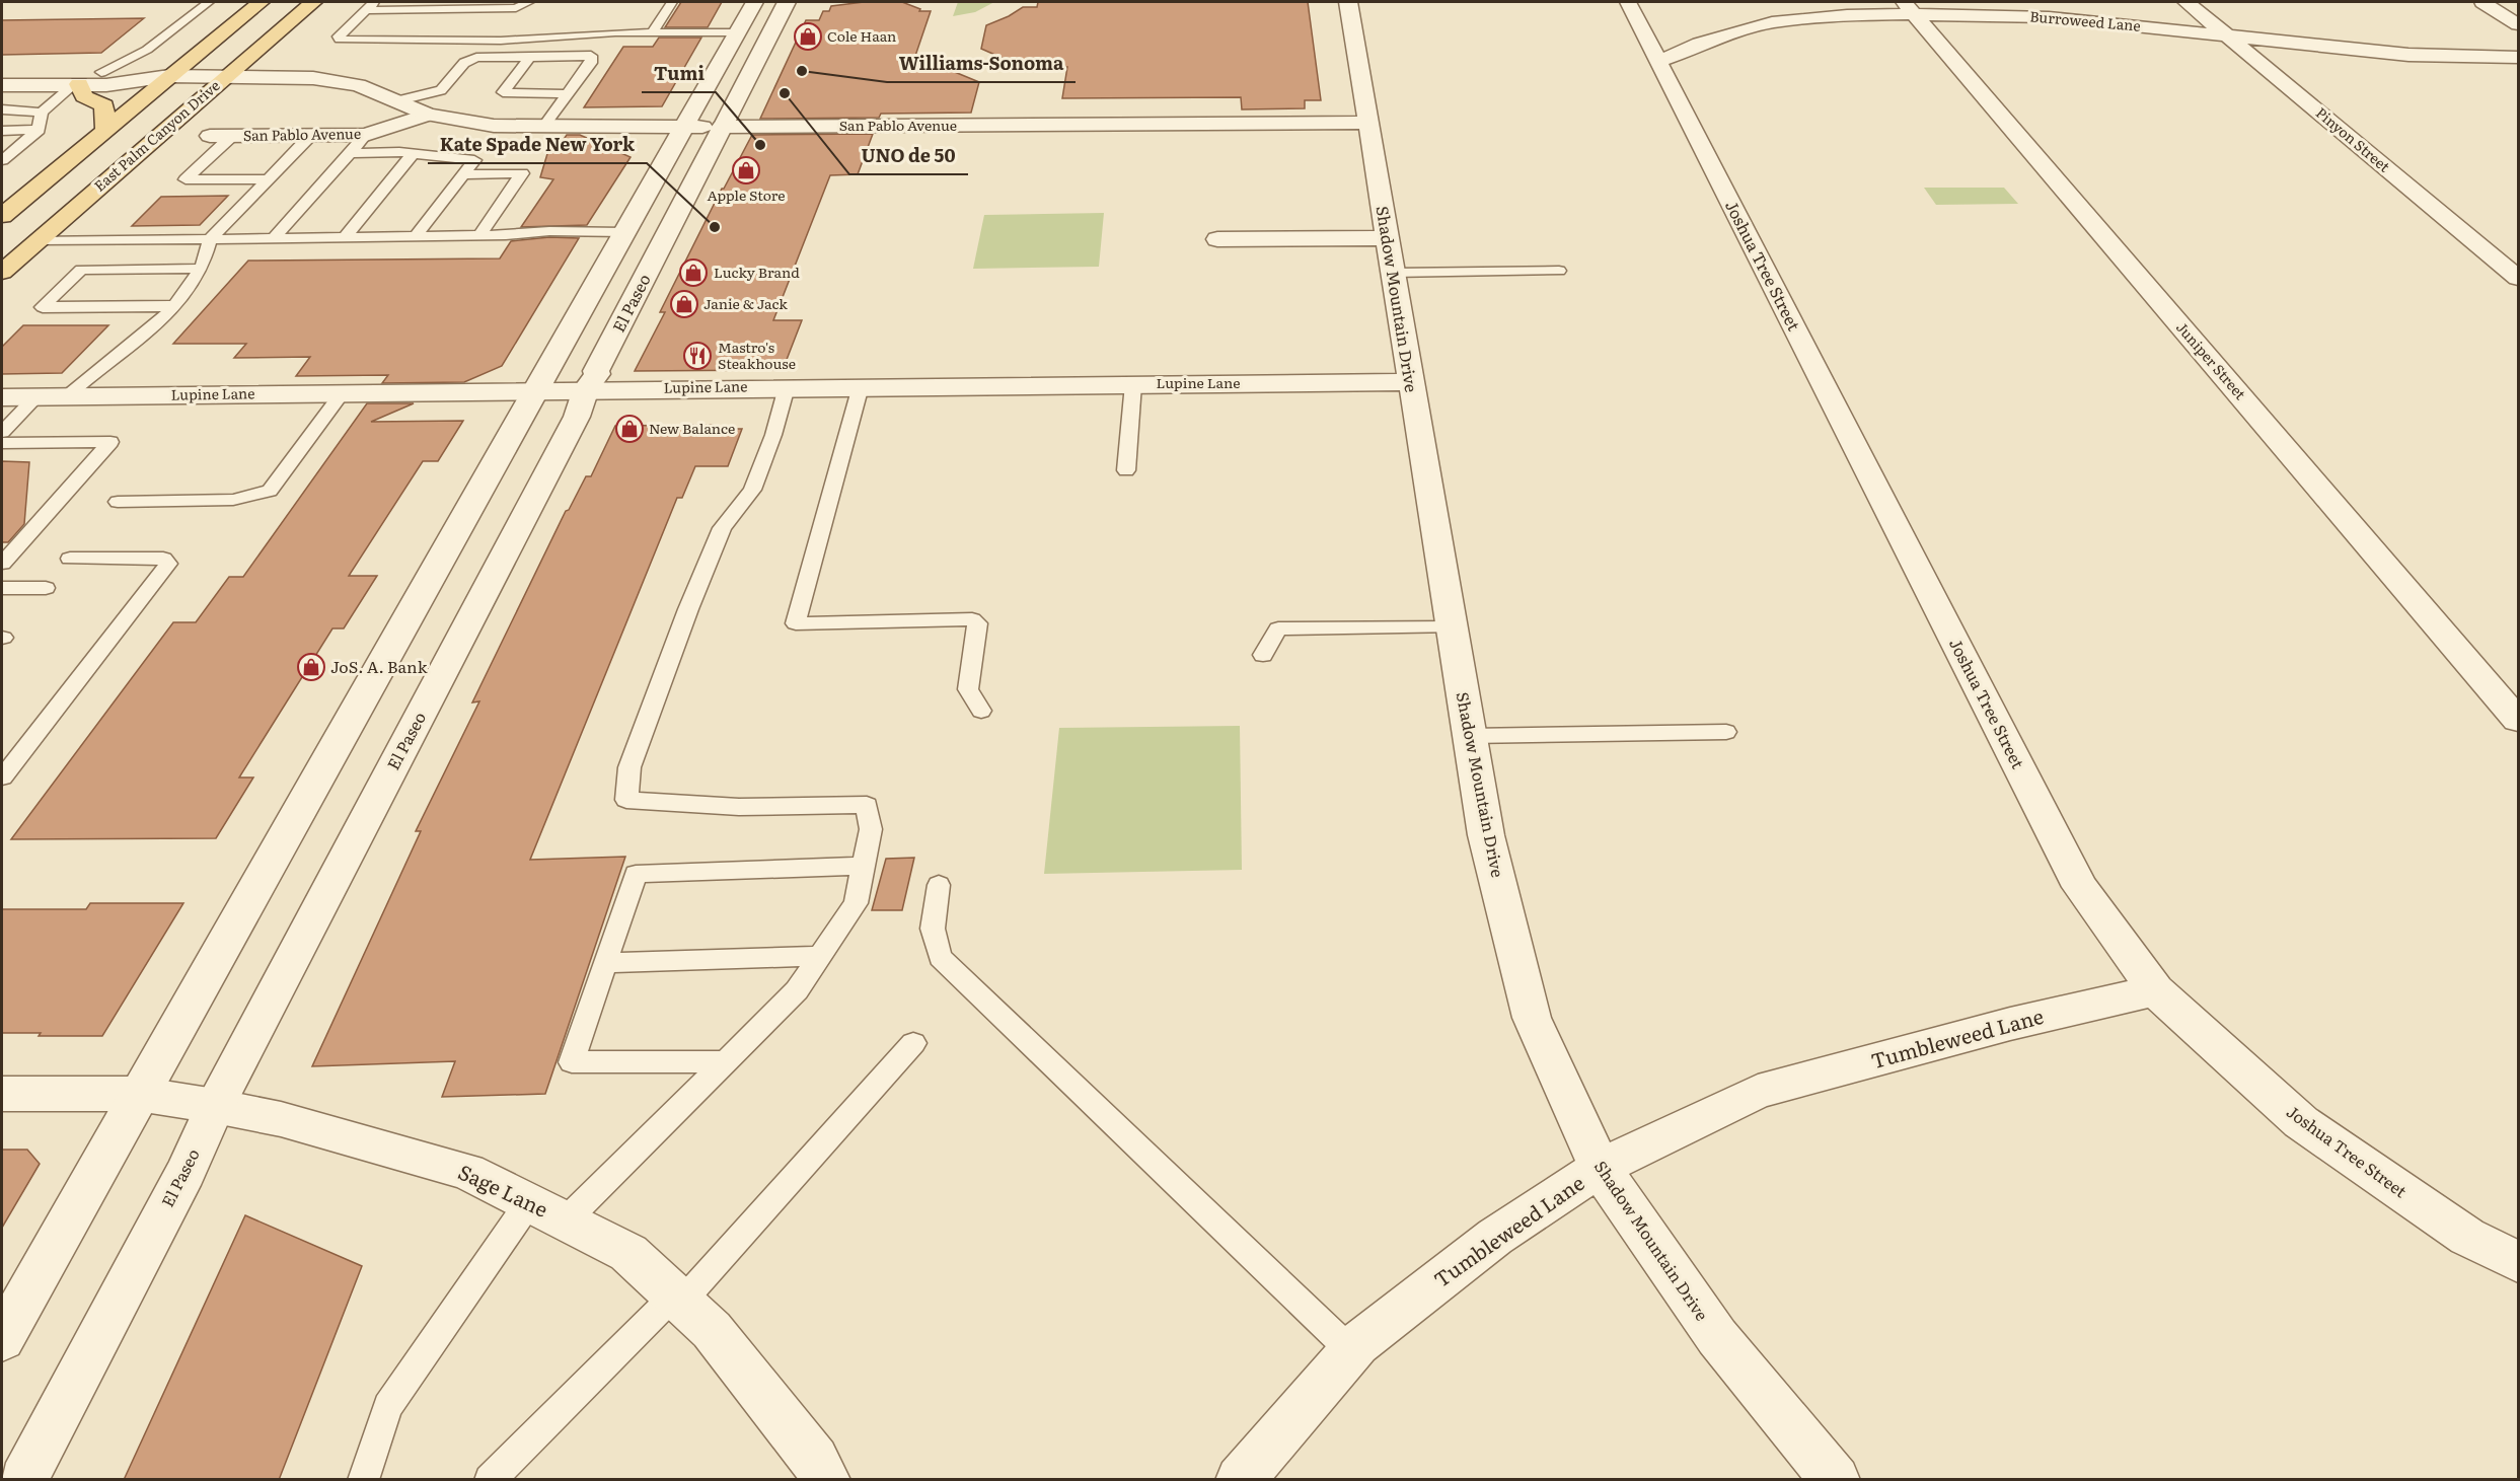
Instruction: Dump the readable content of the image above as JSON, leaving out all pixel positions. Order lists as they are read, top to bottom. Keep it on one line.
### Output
{"streets":{"main road":["East Palm Canyon Drive"],"street":["Burroweed Lane","San Pablo Avenue","Pinyon Street","Joshua Tree Street","Shadow Mountain Drive","El Paseo","Juniper Street","Lupine Lane","Tumbleweed Lane","Sage Lane"]},"crossings":[["Burroweed Lane","Pinyon Street"],["Burroweed Lane","Joshua Tree Street"],["Burroweed Lane","Juniper Street"],["San Pablo Avenue","East Palm Canyon Drive"],["San Pablo Avenue","Shadow Mountain Drive"],["San Pablo Avenue","El Paseo"],["Joshua Tree Street","Tumbleweed Lane"],["Shadow Mountain Drive","Lupine Lane"],["Shadow Mountain Drive","Tumbleweed Lane"],["El Paseo","Lupine Lane"],["El Paseo","Sage Lane"]],"places":{"shop":["Cole Haan","Apple Store","Lucky Brand","Janie & Jack","New Balance","JoS. A. Bank"],"other":["Williams-Sonoma","UNO de 50","Tumi","Kate Spade New York"],"restaurant":["Mastro's Steakhouse"]}}
